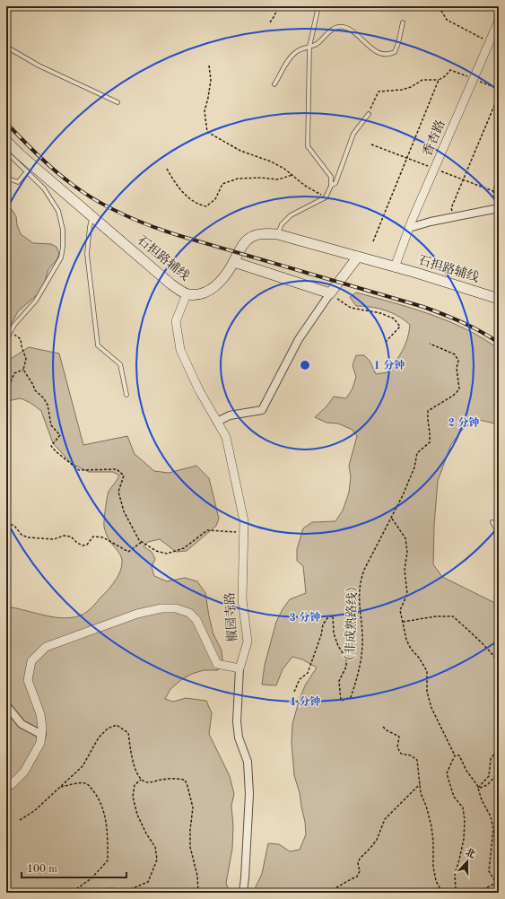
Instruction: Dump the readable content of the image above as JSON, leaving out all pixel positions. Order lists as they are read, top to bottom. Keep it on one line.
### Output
{"streets":{"main road":["石担路辅线"],"street":["香杏路","椒园寺路"],"path":["（非成熟路线）"]},"crossings":[["香杏路","石担路辅线"],["石担路辅线","椒园寺路"]],"scale_bar":"100 m","north":"top","rings":["1 分钟","2 分钟","3 分钟","4 分钟"]}
